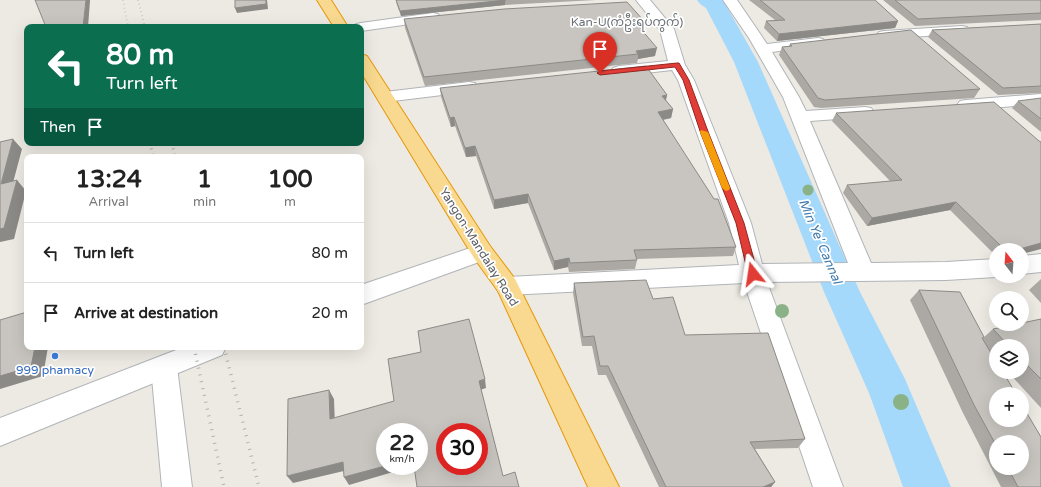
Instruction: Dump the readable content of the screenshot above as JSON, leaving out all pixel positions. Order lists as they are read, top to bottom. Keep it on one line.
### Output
{"streets":{"highway":["Yangon-Mandalay Road"]},"districts":["Kan-U(ကံဦးရပ်ကွက်)"],"water":["Min Ye' Cannal"],"places":["999 phamacy"],"north":"top","page":{"turn":["80 m","Turn left"],"then":"Then","eta":["13:24","Arrival","1","min","100","m"],"list":[{"name":"Turn left","value":"80 m"},{"name":"Arrive at destination","value":"20 m"}],"map_buttons":["+","−"],"speed":"22 km/h","limit":"30"}}
